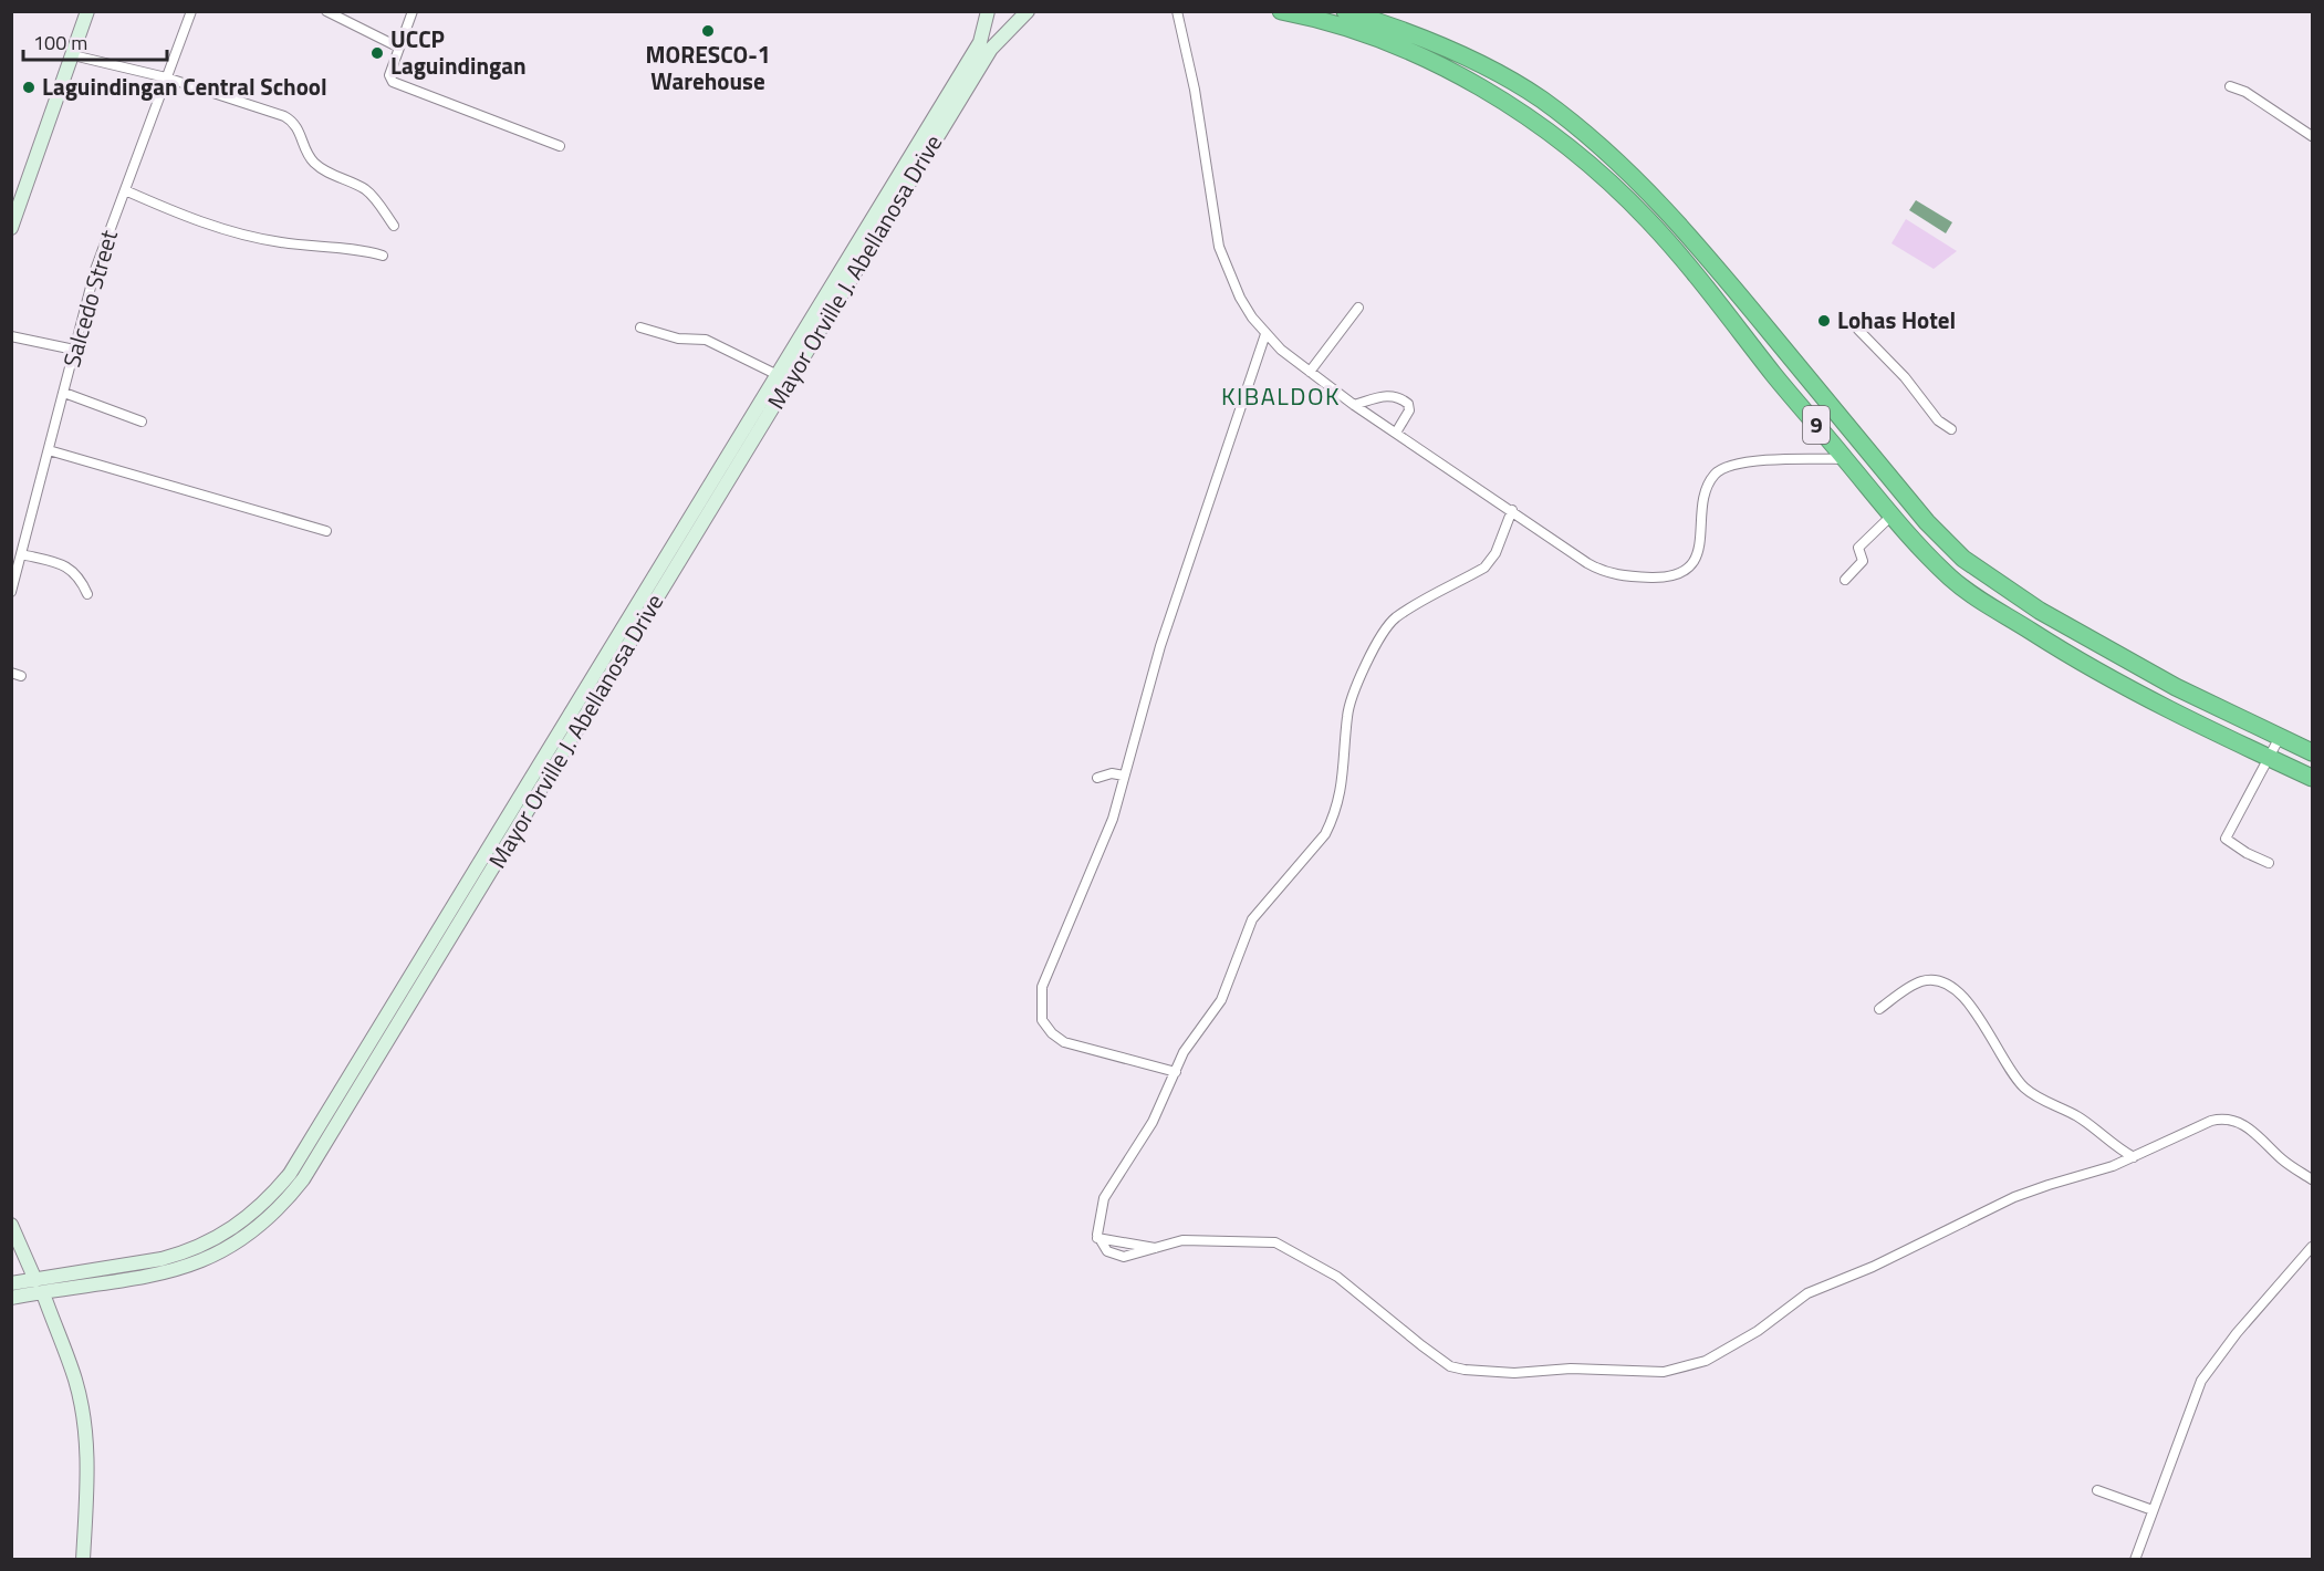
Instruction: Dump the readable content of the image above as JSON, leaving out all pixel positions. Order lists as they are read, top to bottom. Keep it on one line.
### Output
{"streets":{"highway":["9"],"main road":["Mayor Orville J. Abellanosa Drive"],"street":["Salcedo Street"]},"districts":["KIBALDOK"],"places":["MORESCO-1 Warehouse","UCCP Laguindingan","Laguindingan Central School","Lohas Hotel"],"scale_bar":"100 m"}
